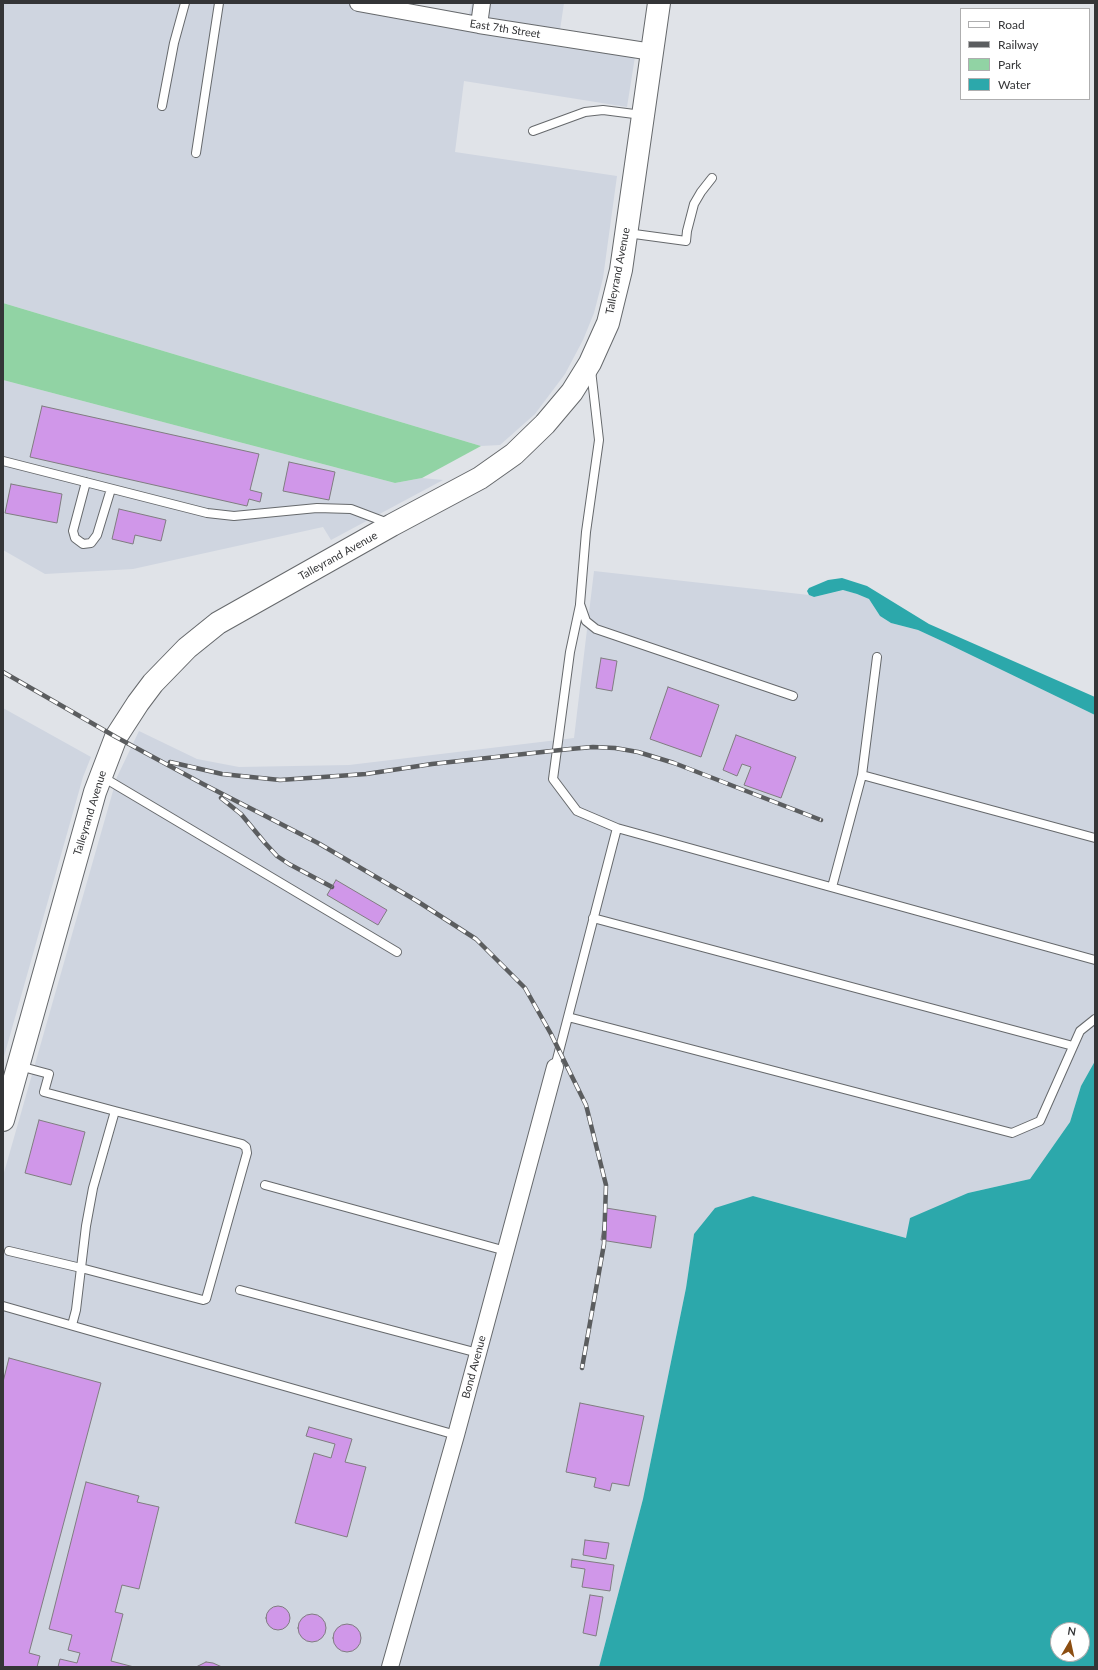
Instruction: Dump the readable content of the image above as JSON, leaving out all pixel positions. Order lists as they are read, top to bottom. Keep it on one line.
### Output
{"streets":{"street":["East 7th Street","Talleyrand Avenue","Bond Avenue"]},"crossings":[["East 7th Street","Talleyrand Avenue"]],"legend":["Road","Railway","Park","Water"],"north":"top"}
